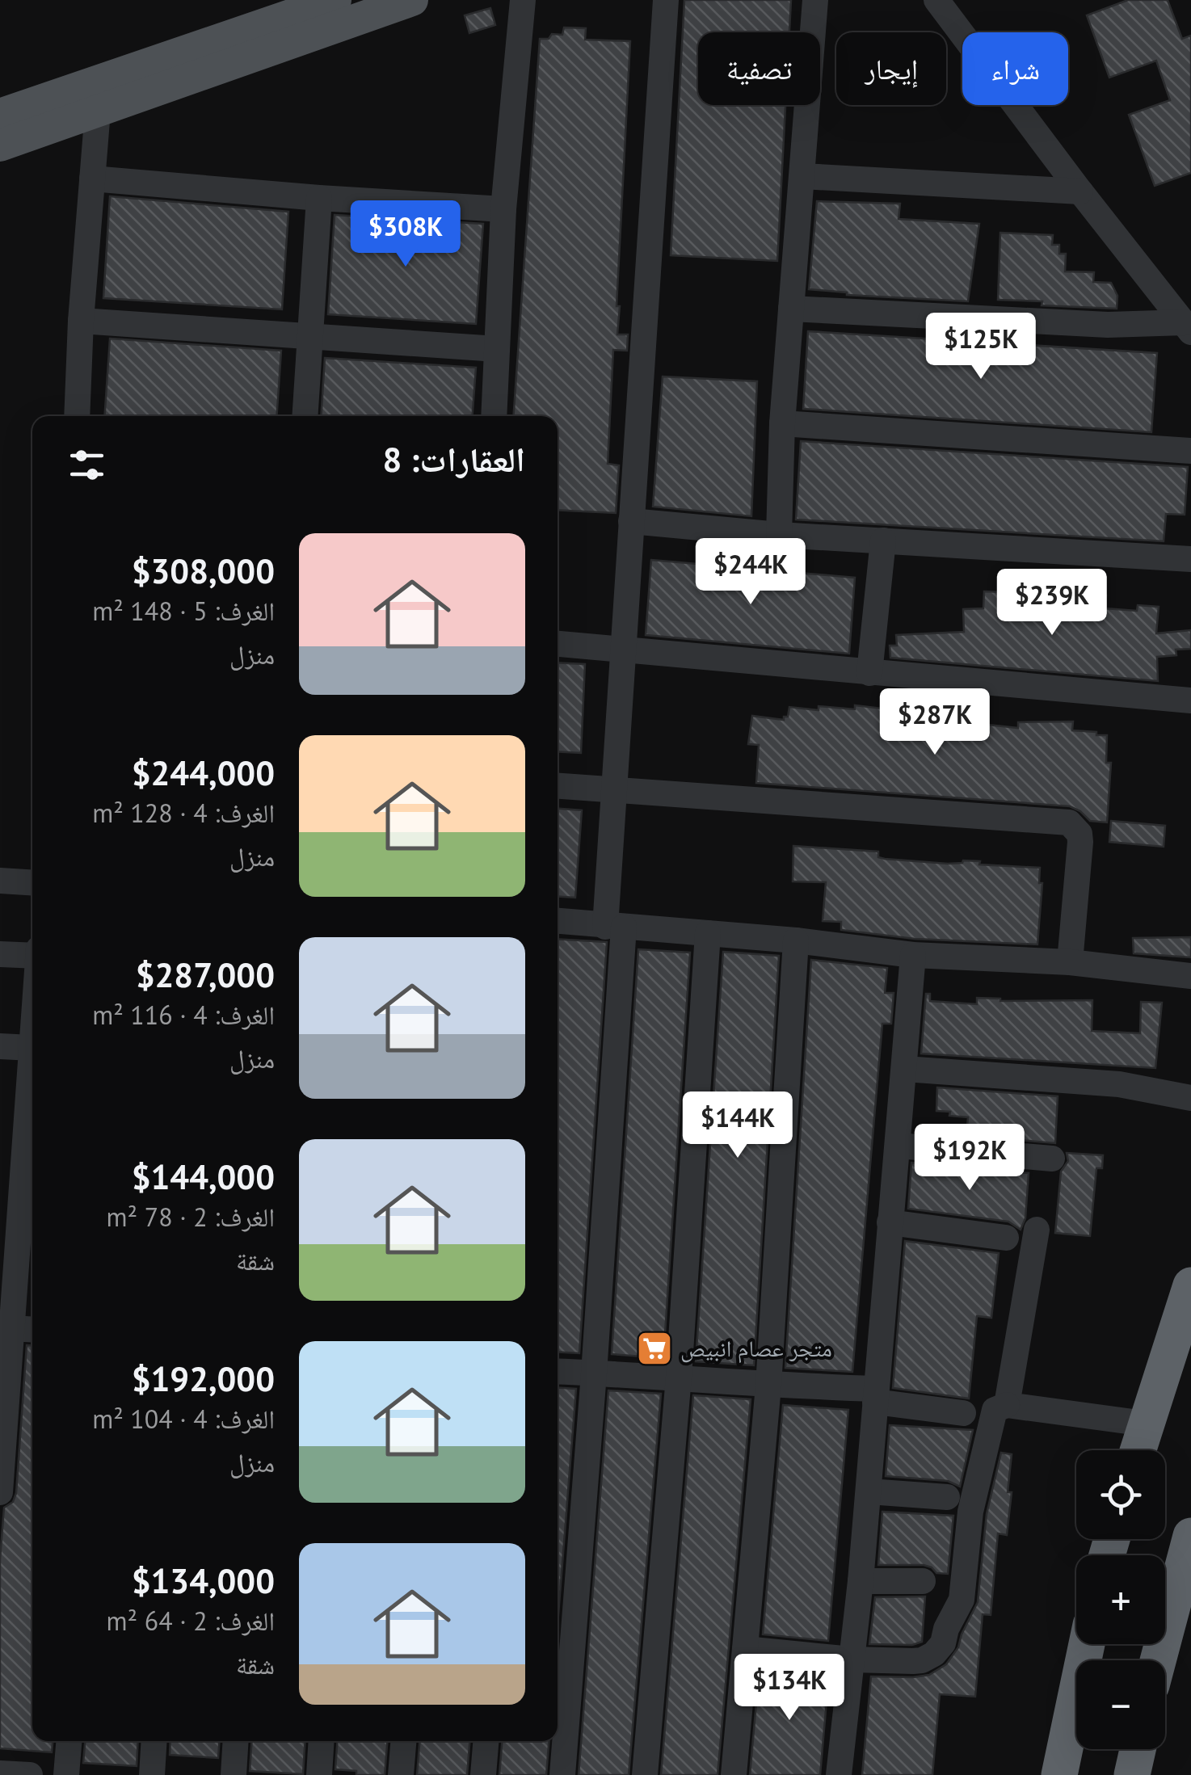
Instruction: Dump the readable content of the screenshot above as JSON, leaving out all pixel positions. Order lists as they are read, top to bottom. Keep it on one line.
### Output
{"places":{"supermarket":["متجر عصام انبيص"]},"page":{"chip":["شراء","إيجار","تصفية"],"price":["$308K","$125K","$244K","$239K","$287K","$144K","$192K","$134K"],"heading":"العقارات: 8","list":[{"name":"$308,000","note":"الغرف: 5 · 148 m² · منزل"},{"name":"$244,000","note":"الغرف: 4 · 128 m² · منزل"},{"name":"$287,000","note":"الغرف: 4 · 116 m² · منزل"},{"name":"$144,000","note":"الغرف: 2 · 78 m² · شقة"},{"name":"$192,000","note":"الغرف: 4 · 104 m² · منزل"},{"name":"$134,000","note":"الغرف: 2 · 64 m² · شقة"}],"map_buttons":["+","−"]}}
